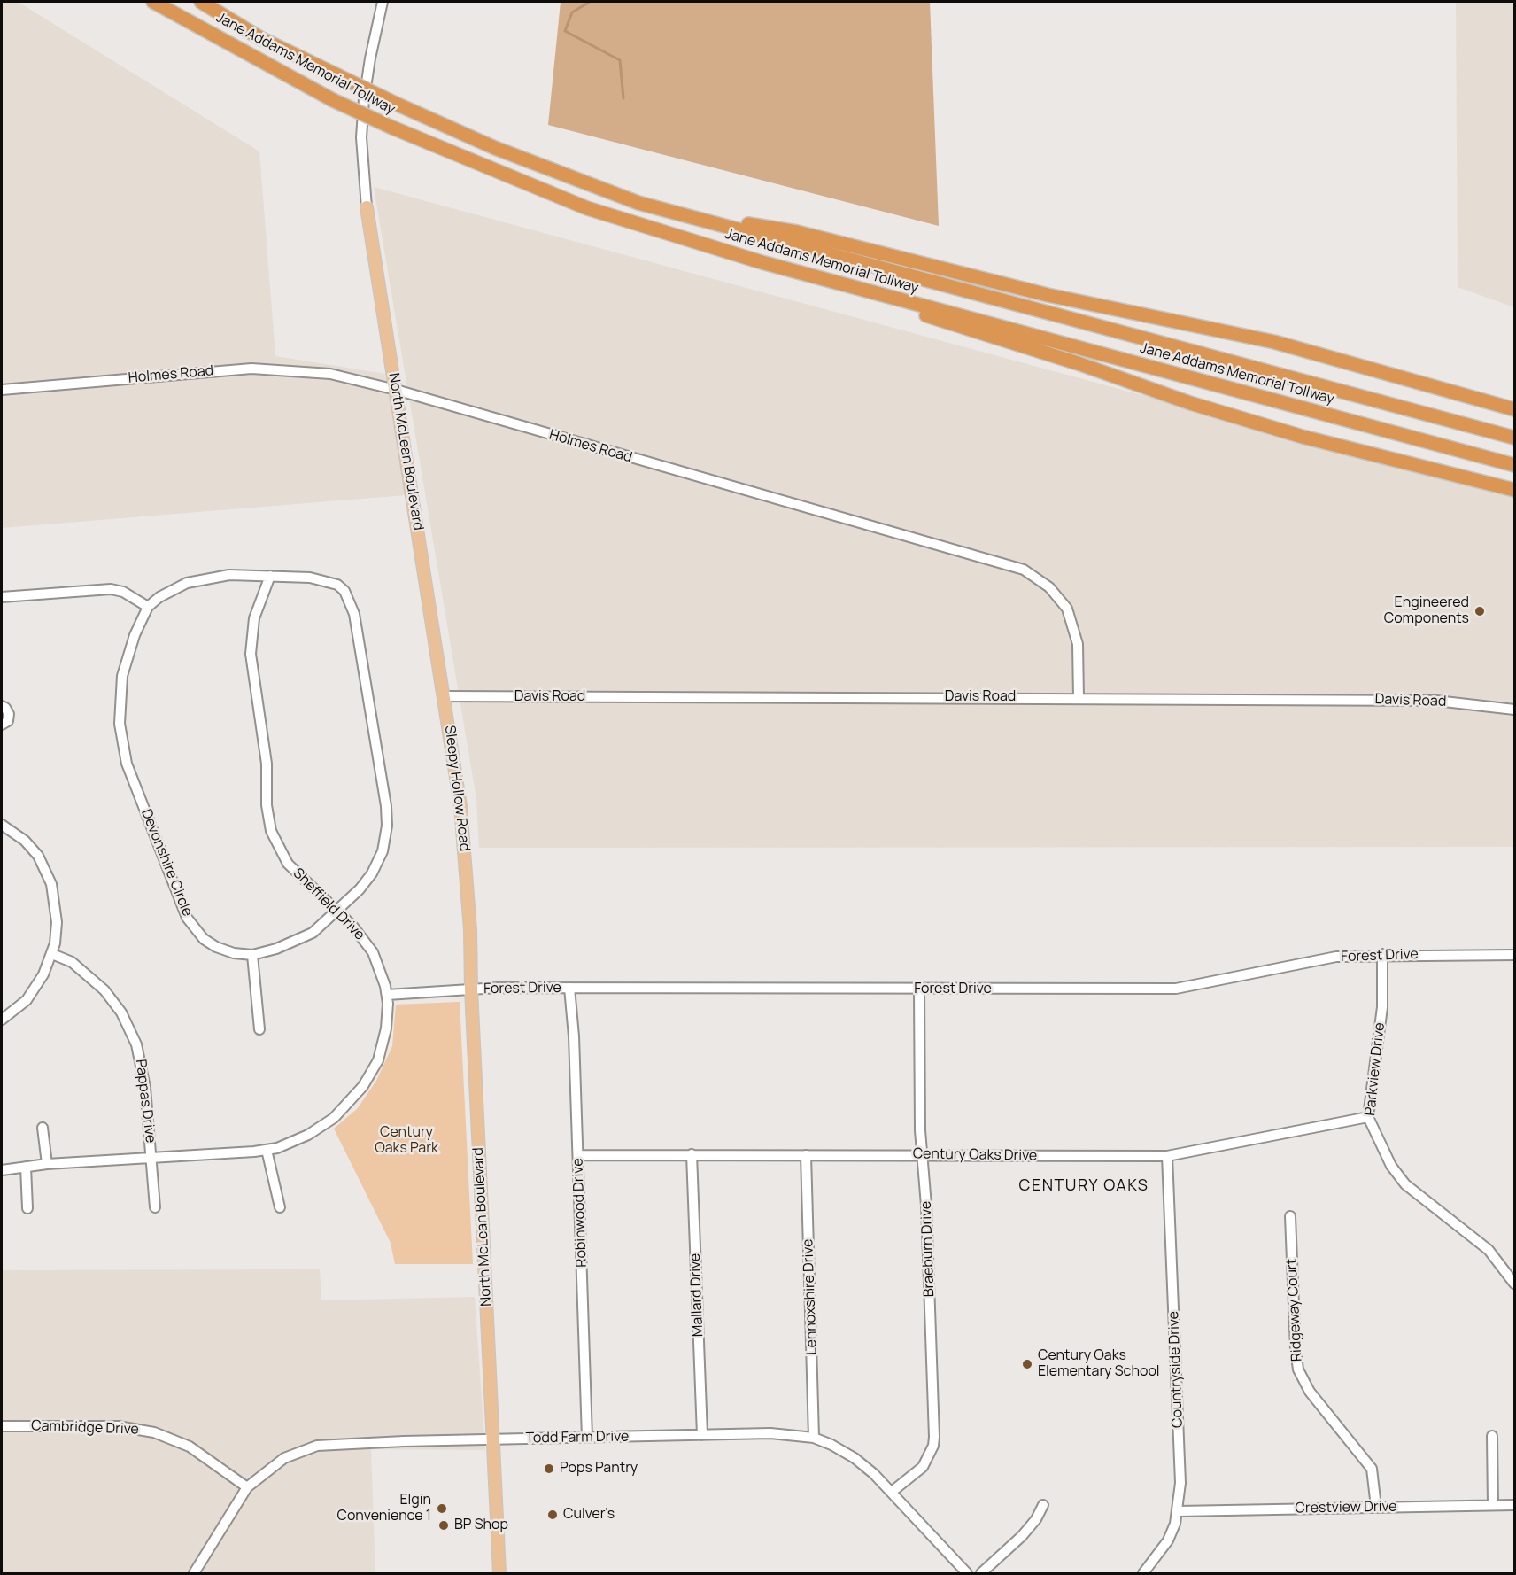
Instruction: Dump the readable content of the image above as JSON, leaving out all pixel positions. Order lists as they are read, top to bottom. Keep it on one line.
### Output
{"streets":{"highway":["Jane Addams Memorial Tollway"],"main road":["North McLean Boulevard","Sleepy Hollow Road"],"street":["Holmes Road","Davis Road","Devonshire Circle","Sheffield Drive","Forest Drive","Parkview Drive","Pappas Drive","Century Oaks Drive","Robinwood Drive","Braeburn Drive","Mallard Drive","Lennoxshire Drive","Ridgeway Court","Countryside Drive","Cambridge Drive","Todd Farm Drive","Crestview Drive"]},"crossings":[["Holmes Road","North McLean Boulevard"],["Holmes Road","Davis Road"],["North McLean Boulevard","Davis Road"],["North McLean Boulevard","Sleepy Hollow Road"],["North McLean Boulevard","Forest Drive"],["North McLean Boulevard","Todd Farm Drive"],["Davis Road","Sleepy Hollow Road"],["Devonshire Circle","Sheffield Drive"],["Sheffield Drive","Forest Drive"],["Sheffield Drive","Pappas Drive"],["Forest Drive","Parkview Drive"],["Forest Drive","Robinwood Drive"],["Forest Drive","Braeburn Drive"],["Parkview Drive","Century Oaks Drive"],["Century Oaks Drive","Robinwood Drive"],["Century Oaks Drive","Braeburn Drive"],["Century Oaks Drive","Mallard Drive"],["Century Oaks Drive","Lennoxshire Drive"],["Century Oaks Drive","Countryside Drive"],["Robinwood Drive","Todd Farm Drive"],["Braeburn Drive","Todd Farm Drive"],["Mallard Drive","Todd Farm Drive"],["Lennoxshire Drive","Todd Farm Drive"],["Ridgeway Court","Crestview Drive"],["Countryside Drive","Crestview Drive"],["Cambridge Drive","Todd Farm Drive"]],"districts":["CENTURY OAKS"],"parks":["Century Oaks Park"],"places":["Engineered Components","Century Oaks Elementary School","Pops Pantry","Elgin Convenience 1","Culver's","BP Shop"]}
